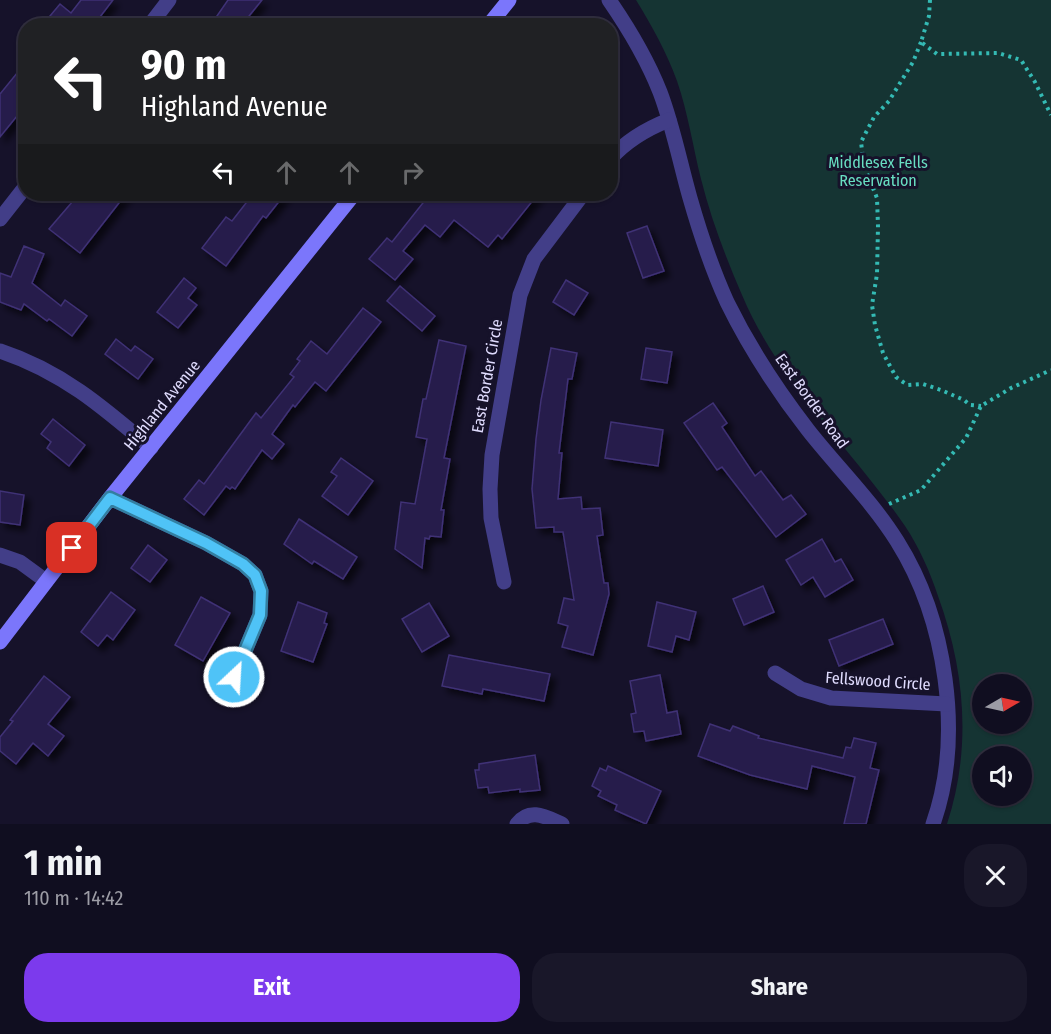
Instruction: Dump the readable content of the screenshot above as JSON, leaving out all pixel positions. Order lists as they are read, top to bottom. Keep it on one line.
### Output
{"streets":{"main road":["Highland Avenue"],"street":["East Border Circle","East Border Road","Fellswood Circle"]},"crossings":[["East Border Road","Fellswood Circle"]],"parks":["Middlesex Fells Reservation"],"north":"right","page":{"turn":["90 m","Highland Avenue"],"heading":["1 min","110 m · 14:42"],"buttons":["Exit","Share"]}}
